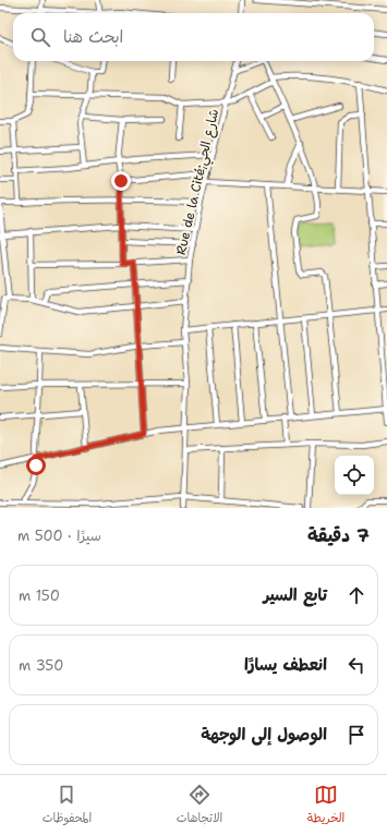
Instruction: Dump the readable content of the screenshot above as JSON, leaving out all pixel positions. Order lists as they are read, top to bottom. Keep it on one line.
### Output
{"streets":{"street":["Rue de la Cité;شارع الحي"]},"page":{"search":"ابحث هنا","heading":["7 دقيقة","سيرًا · 500 m"],"list":[["تابع السير","150 m"],["انعطف يسارًا","350 m"],"الوصول إلى الوجهة"],"nav":["الخريطة","الاتجاهات","المحفوظات"]}}
